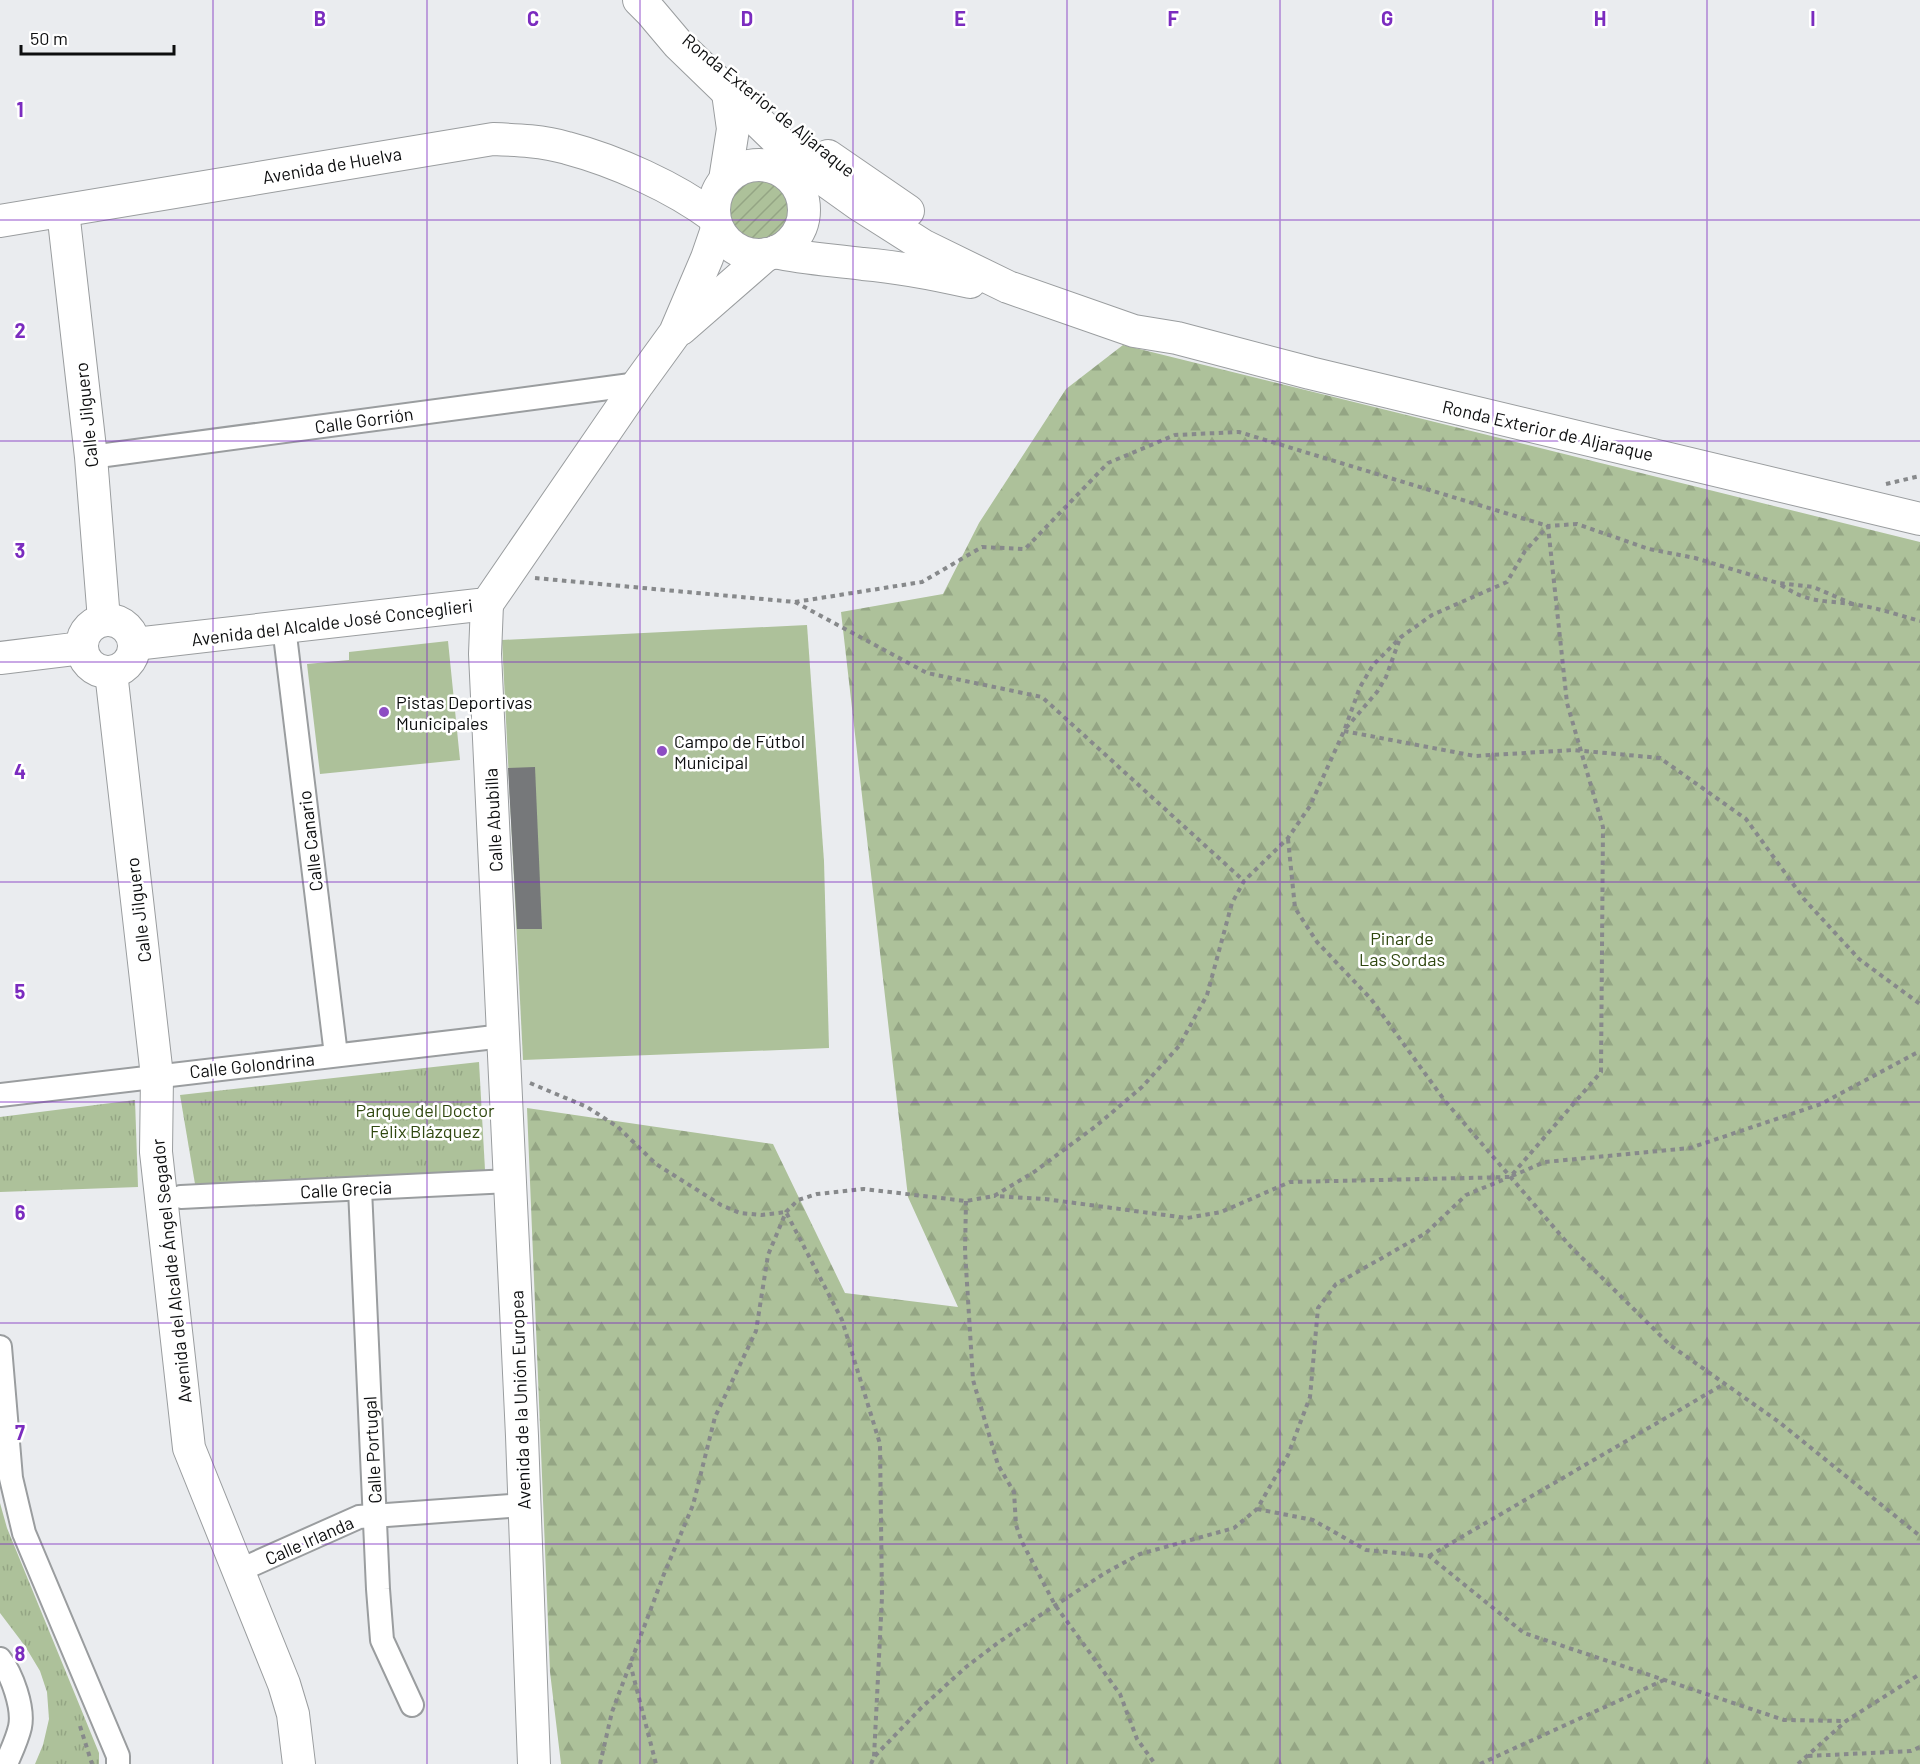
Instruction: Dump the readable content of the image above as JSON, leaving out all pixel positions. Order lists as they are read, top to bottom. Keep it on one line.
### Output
{"streets":{"street":["Ronda Exterior de Aljaraque","Avenida de Huelva","Calle Jilguero","Calle Gorrión","Avenida del Alcalde José Conceglieri","Calle Abubilla","Calle Canario","Calle Golondrina","Calle Grecia","Avenida del Alcalde Ángel Segador","Avenida de la Unión Europea","Calle Portugal","Calle Irlanda"]},"crossings":[["Ronda Exterior de Aljaraque","Avenida de Huelva"],["Ronda Exterior de Aljaraque","Avenida del Alcalde José Conceglieri"],["Avenida de Huelva","Calle Jilguero"],["Avenida de Huelva","Avenida del Alcalde José Conceglieri"],["Calle Jilguero","Calle Gorrión"],["Calle Jilguero","Avenida del Alcalde José Conceglieri"],["Calle Jilguero","Calle Golondrina"],["Calle Jilguero","Avenida del Alcalde Ángel Segador"],["Calle Gorrión","Avenida del Alcalde José Conceglieri"],["Avenida del Alcalde José Conceglieri","Calle Abubilla"],["Avenida del Alcalde José Conceglieri","Calle Canario"],["Calle Abubilla","Calle Golondrina"],["Calle Abubilla","Avenida de la Unión Europea"],["Calle Canario","Calle Golondrina"],["Calle Golondrina","Avenida del Alcalde Ángel Segador"],["Calle Golondrina","Avenida de la Unión Europea"],["Calle Grecia","Avenida del Alcalde Ángel Segador"],["Calle Grecia","Avenida de la Unión Europea"],["Calle Grecia","Calle Portugal"],["Avenida del Alcalde Ángel Segador","Calle Irlanda"],["Avenida de la Unión Europea","Calle Irlanda"],["Calle Portugal","Calle Irlanda"]],"parks":["Pinar de Las Sordas","Parque del Doctor Félix Blázquez"],"places":["Pistas Deportivas Municipales","Campo de Fútbol Municipal"],"scale_bar":"50 m","grid":{"columns":["B","C","D","E","F","G","H","I"],"rows":["1","2","3","4","5","6","7","8"]}}
